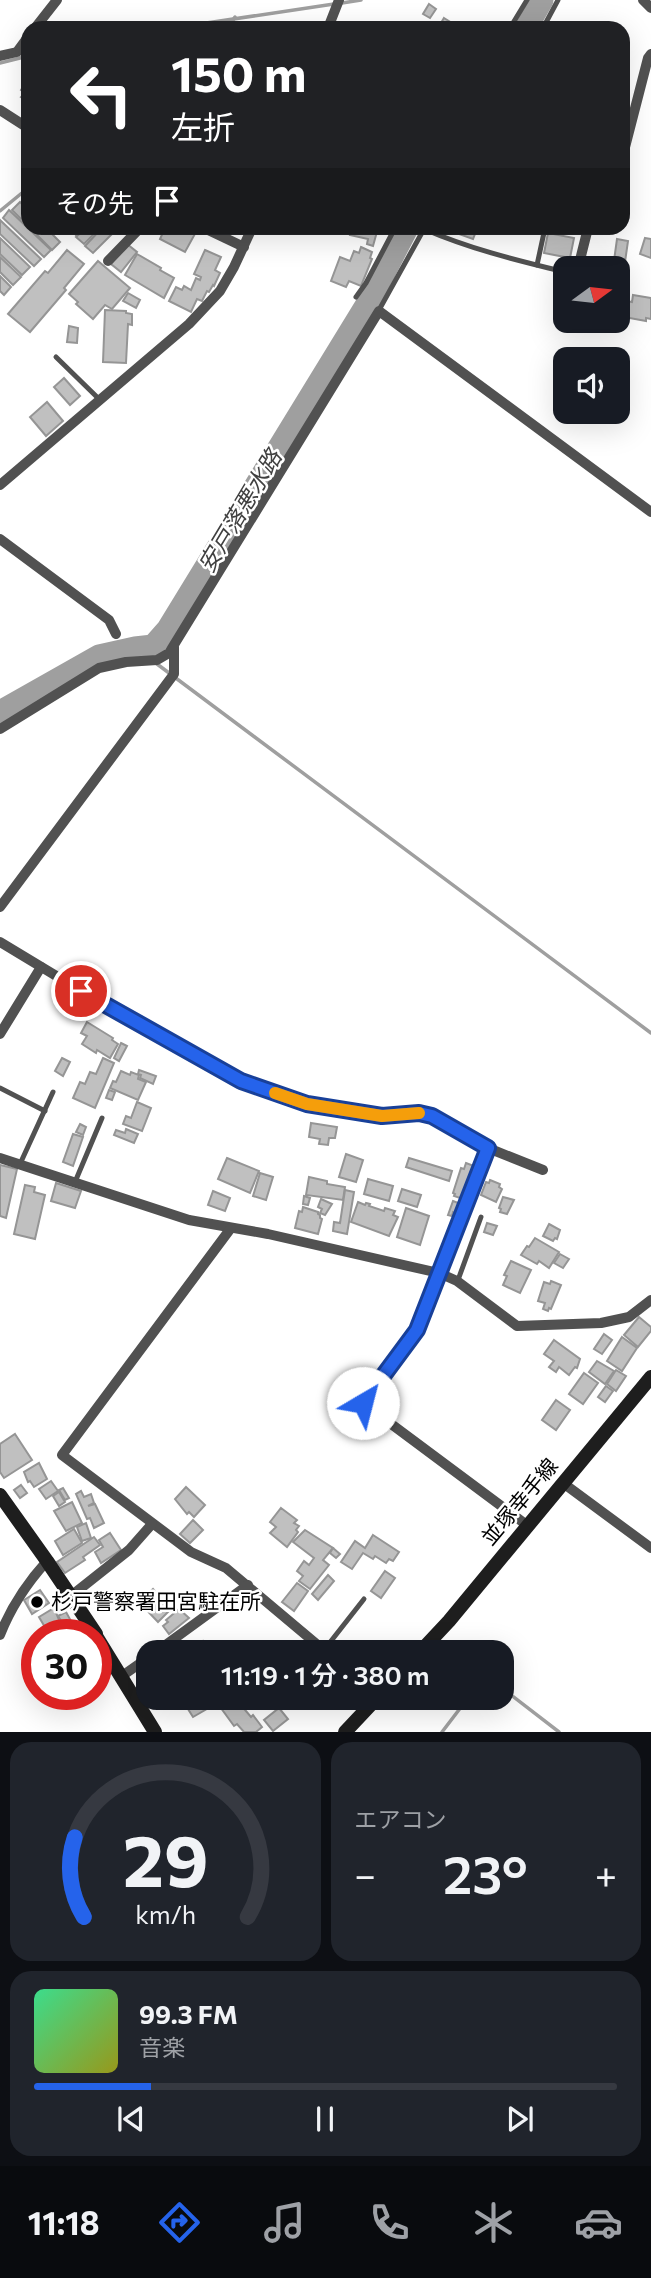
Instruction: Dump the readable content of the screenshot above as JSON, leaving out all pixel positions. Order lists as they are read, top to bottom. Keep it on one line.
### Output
{"streets":{"main road":["並塚幸手線"]},"water":["安戸落悪水路"],"places":["杉戸警察署田宮駐在所"],"north":"right","page":{"turn":["150 m","左折"],"then":"その先","limit":"30","trip":"11:19 · 1 分 · 380 m","tile":"エアコン","heat":["−","23°","+"],"song":["99.3 FM","音楽"],"tabs":"11:18","gauge":["29","km/h"]}}
